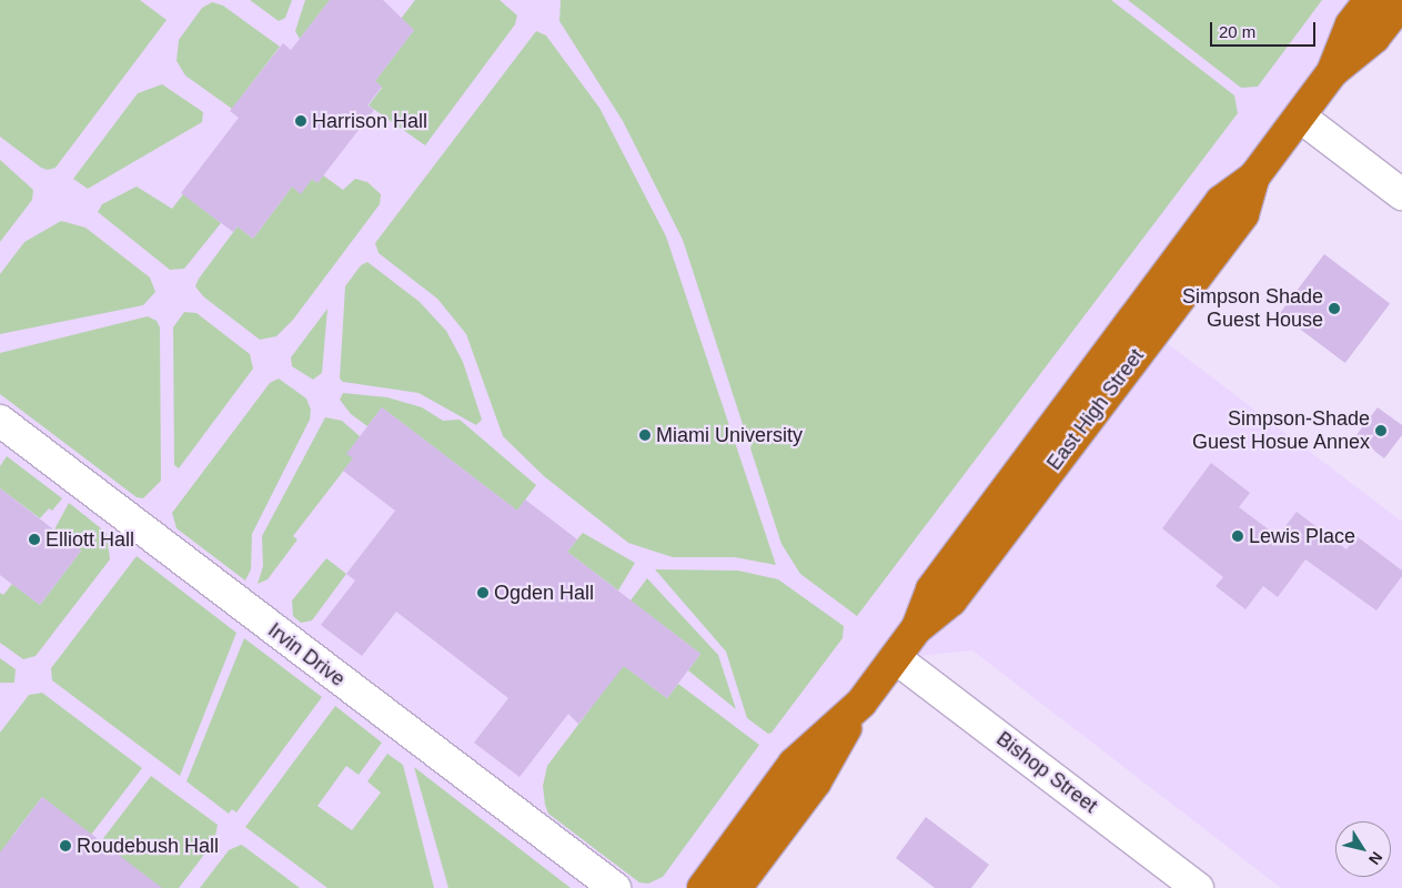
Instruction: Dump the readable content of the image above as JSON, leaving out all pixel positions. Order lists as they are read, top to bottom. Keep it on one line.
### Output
{"streets":{"highway":["East High Street"],"street":["Irvin Drive","Bishop Street"]},"crossings":[["East High Street","Bishop Street"]],"places":["Harrison Hall","Simpson Shade Guest House","Simpson-Shade Guest Hosue Annex","Miami University","Lewis Place","Elliott Hall","Ogden Hall","Roudebush Hall"],"scale_bar":"20 m","north":"bottom right"}
